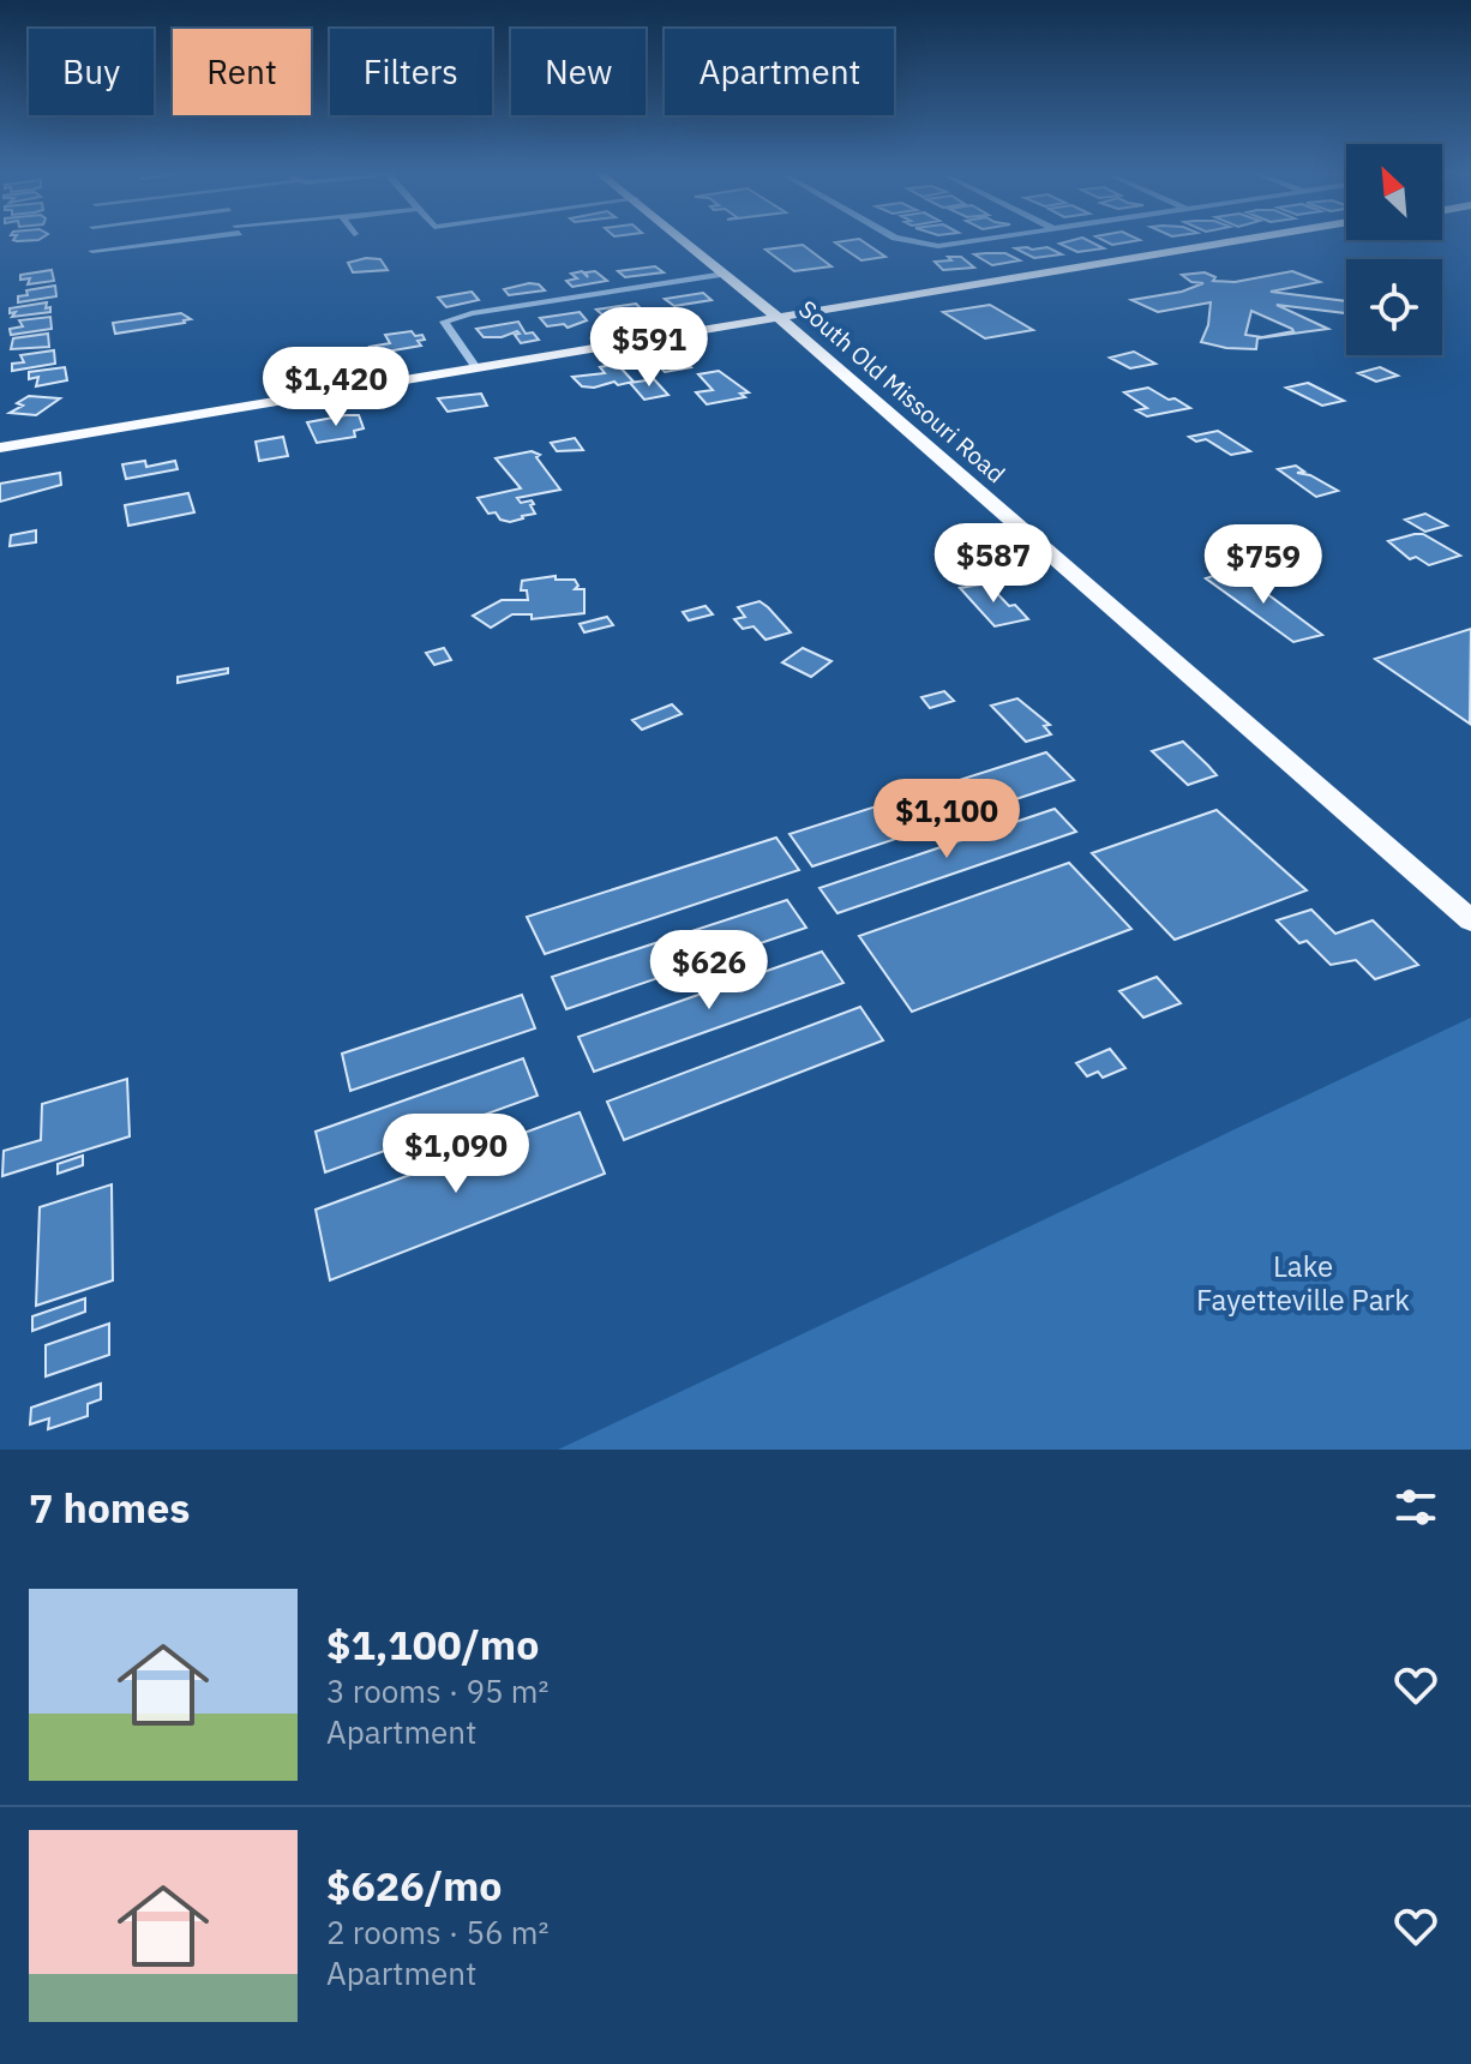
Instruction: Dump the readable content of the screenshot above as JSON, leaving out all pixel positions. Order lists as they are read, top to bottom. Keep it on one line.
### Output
{"streets":{"main road":["South Old Missouri Road"]},"parks":["Lake Fayetteville Park"],"north":"top left","page":{"chip":["Buy","Rent","Filters","New","Apartment"],"price":["$591","$1,420","$587","$759","$1,100","$626","$1,090"],"heading":"7 homes","list":[{"name":"$1,100/mo","note":"3 rooms · 95 m² · Apartment"},{"name":"$626/mo","note":"2 rooms · 56 m² · Apartment"}]}}
